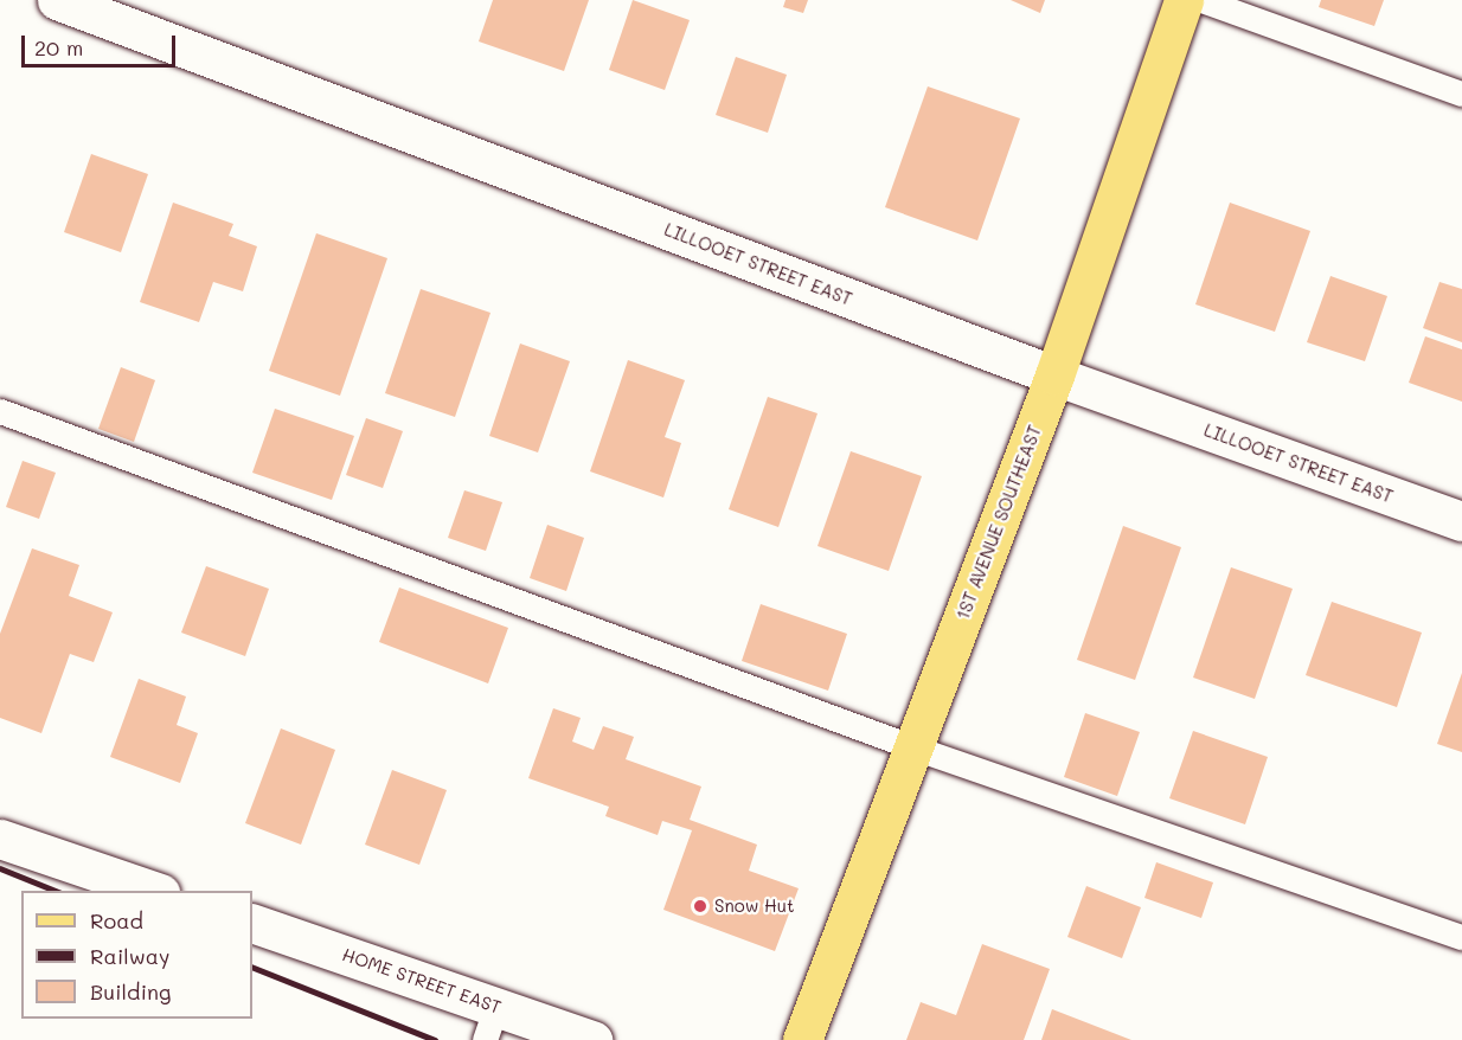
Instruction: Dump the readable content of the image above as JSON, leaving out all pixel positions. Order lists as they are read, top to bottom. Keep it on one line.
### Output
{"streets":{"main road":["1ST AVENUE SOUTHEAST"],"street":["LILLOOET STREET EAST","HOME STREET EAST"]},"crossings":[["LILLOOET STREET EAST","1ST AVENUE SOUTHEAST"]],"places":["Snow Hut"],"legend":["Road","Railway","Building"],"scale_bar":"20 m"}
